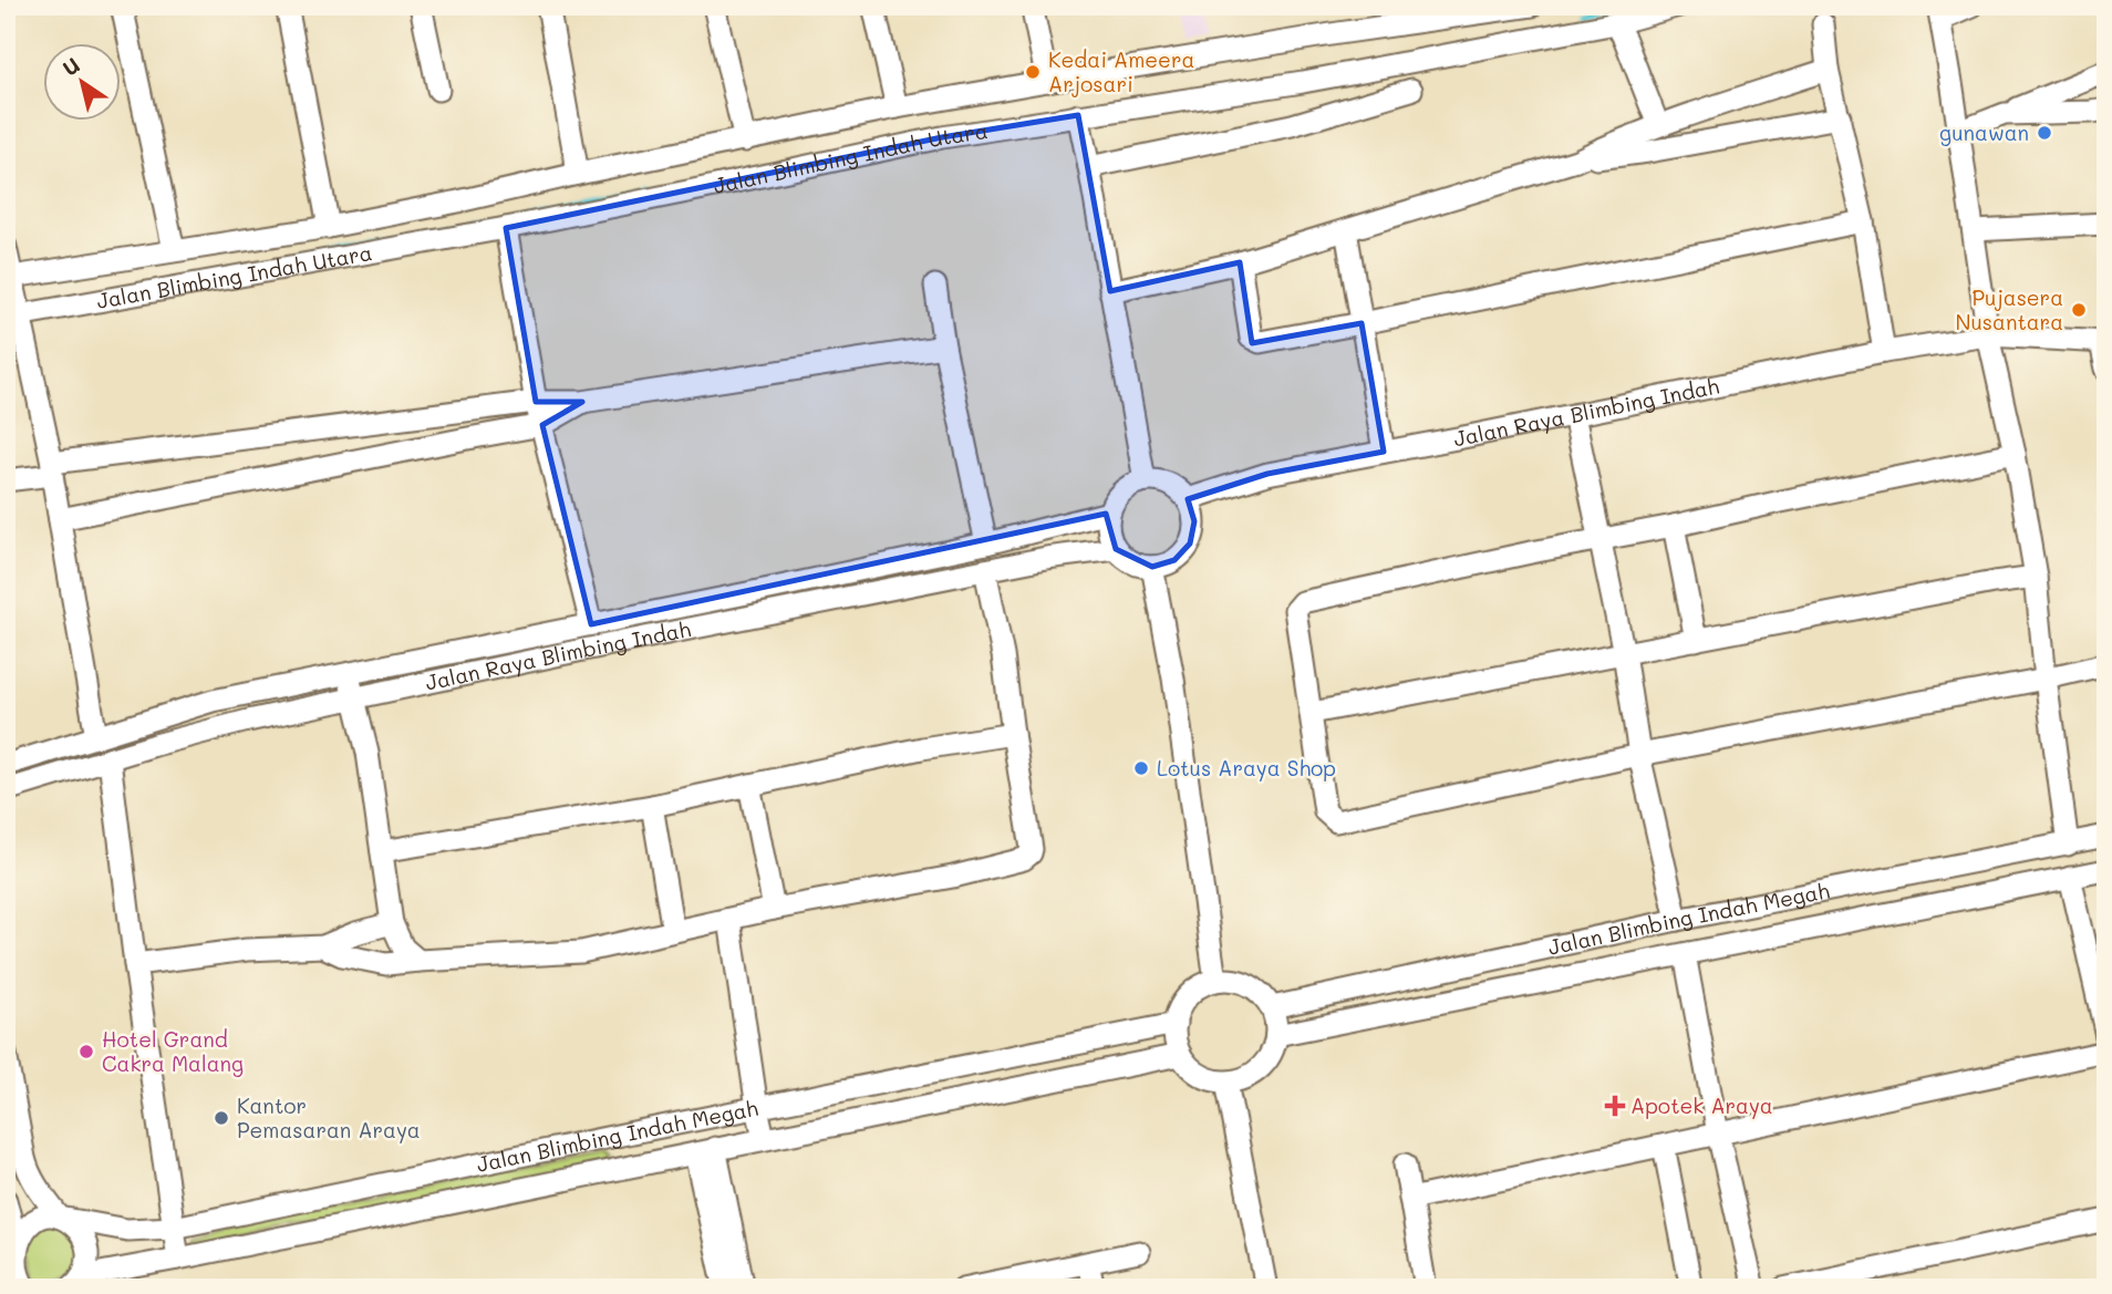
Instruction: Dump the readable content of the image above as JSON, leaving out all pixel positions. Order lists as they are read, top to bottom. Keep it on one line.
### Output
{"streets":{"street":["Jalan Blimbing Indah Utara","Jalan Raya Blimbing Indah","Jalan Blimbing Indah Megah"]},"places":{"other":["Kedai Ameera Arjosari","gunawan","Pujasera Nusantara","Lotus Araya Shop","Hotel Grand Cakra Malang","Kantor Pemasaran Araya"],"health":["Apotek Araya"]},"north":"top left"}
